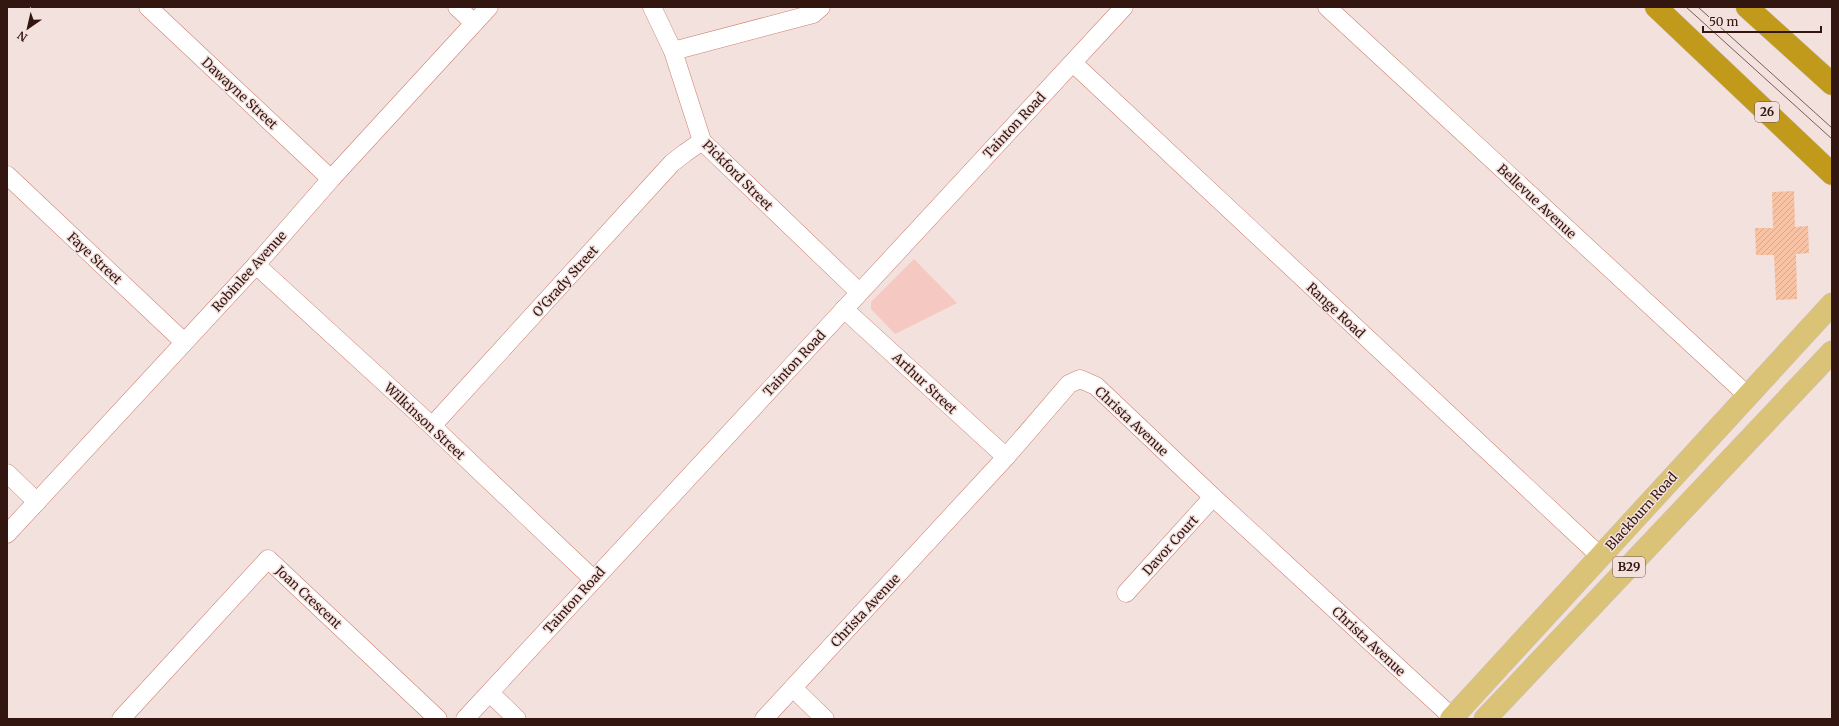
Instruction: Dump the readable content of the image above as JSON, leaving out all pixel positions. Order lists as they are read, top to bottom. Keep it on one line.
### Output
{"streets":{"highway":["26"],"main road":["Blackburn Road","B29"],"street":["Dawayne Street","Tainton Road","Pickford Street","Bellevue Avenue","Faye Street","Robinlee Avenue","O'Grady Street","Range Road","Arthur Street","Wilkinson Street","Christa Avenue","Davor Court","Joan Crescent"]},"crossings":[["Dawayne Street","Robinlee Avenue"],["Tainton Road","Pickford Street"],["Tainton Road","Range Road"],["Tainton Road","Arthur Street"],["Tainton Road","Wilkinson Street"],["Pickford Street","O'Grady Street"],["Bellevue Avenue","Blackburn Road"],["Faye Street","Robinlee Avenue"],["Robinlee Avenue","Wilkinson Street"],["O'Grady Street","Wilkinson Street"],["Range Road","Blackburn Road"],["Arthur Street","Christa Avenue"],["Christa Avenue","Blackburn Road"],["Christa Avenue","Davor Court"]],"scale_bar":"50 m","north":"bottom left"}
